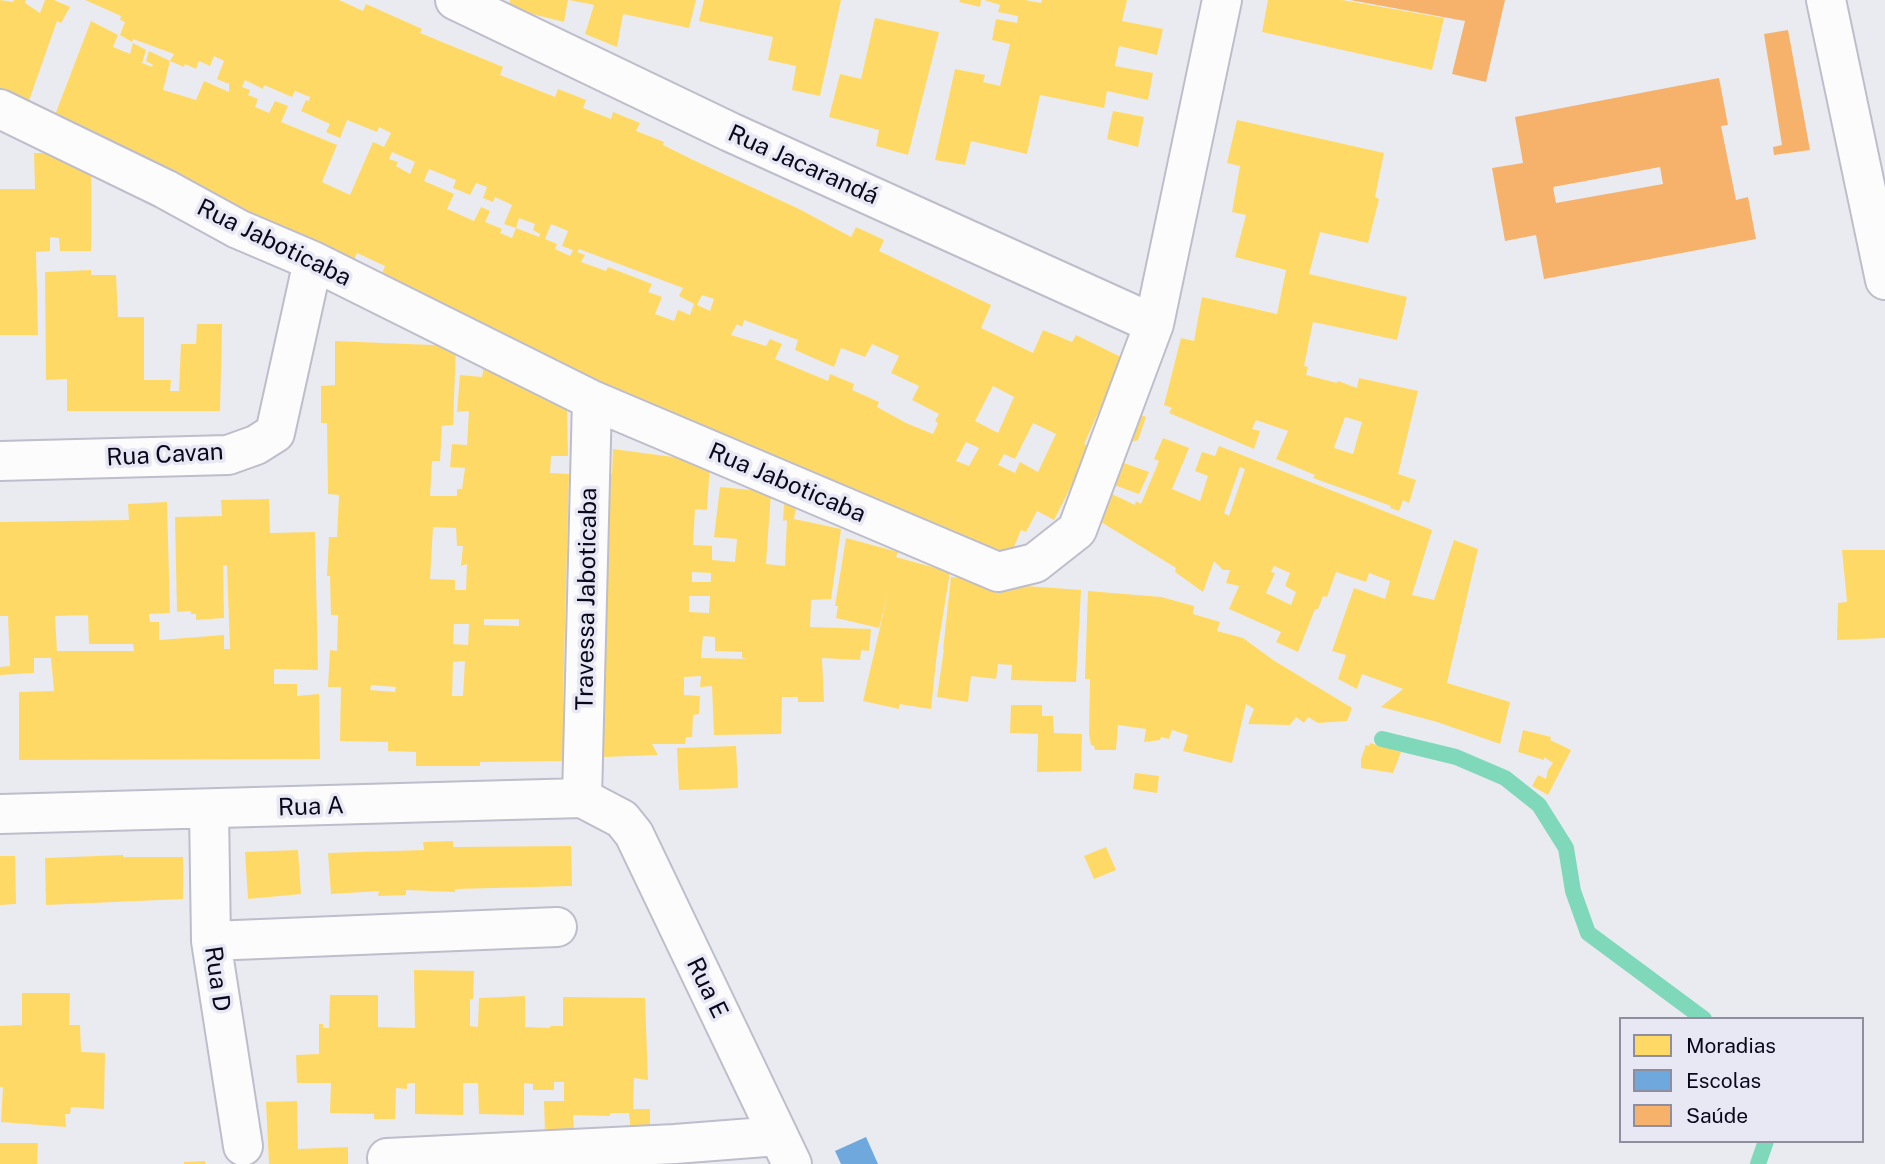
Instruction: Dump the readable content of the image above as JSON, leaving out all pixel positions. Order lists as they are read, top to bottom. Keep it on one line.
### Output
{"streets":{"street":["Rua Jacarandá","Rua Jaboticaba","Rua Cavan","Travessa Jaboticaba","Rua A","Rua D","Rua E"]},"crossings":[["Rua Jacarandá","Rua Jaboticaba"],["Rua Jaboticaba","Rua Cavan"],["Rua Jaboticaba","Travessa Jaboticaba"],["Travessa Jaboticaba","Rua A"],["Rua A","Rua D"],["Rua A","Rua E"]],"legend":["Moradias","Escolas","Saúde"]}
